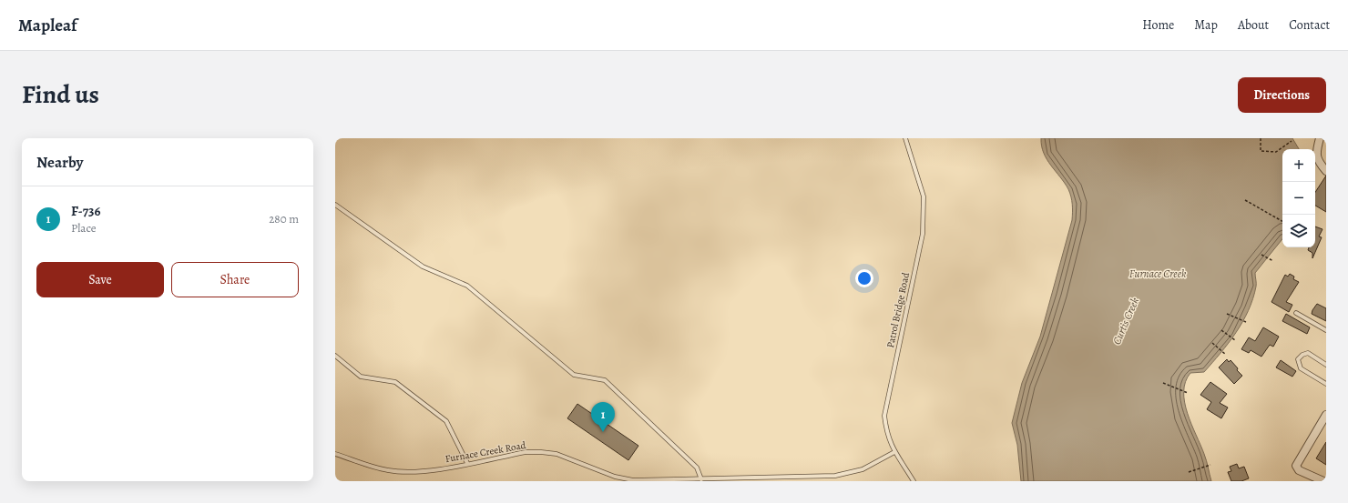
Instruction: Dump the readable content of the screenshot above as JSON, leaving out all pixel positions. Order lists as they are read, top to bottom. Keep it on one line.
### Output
{"streets":{"lane":["Patrol Bridge Road","Furnace Creek Road"]},"crossings":[["Patrol Bridge Road","Furnace Creek Road"]],"water":["Furnace Creek","Curtis Creek"],"page":{"header":"Mapleaf","nav":["Home","Map","About","Contact"],"title":"Find us","buttons":["Directions",["Save","Share"]],"heading":"Nearby","map_buttons":["+","−"],"list":[{"mark":"1","name":"F-736","note":"Place","value":"280 m"}],"pins":"1"}}
